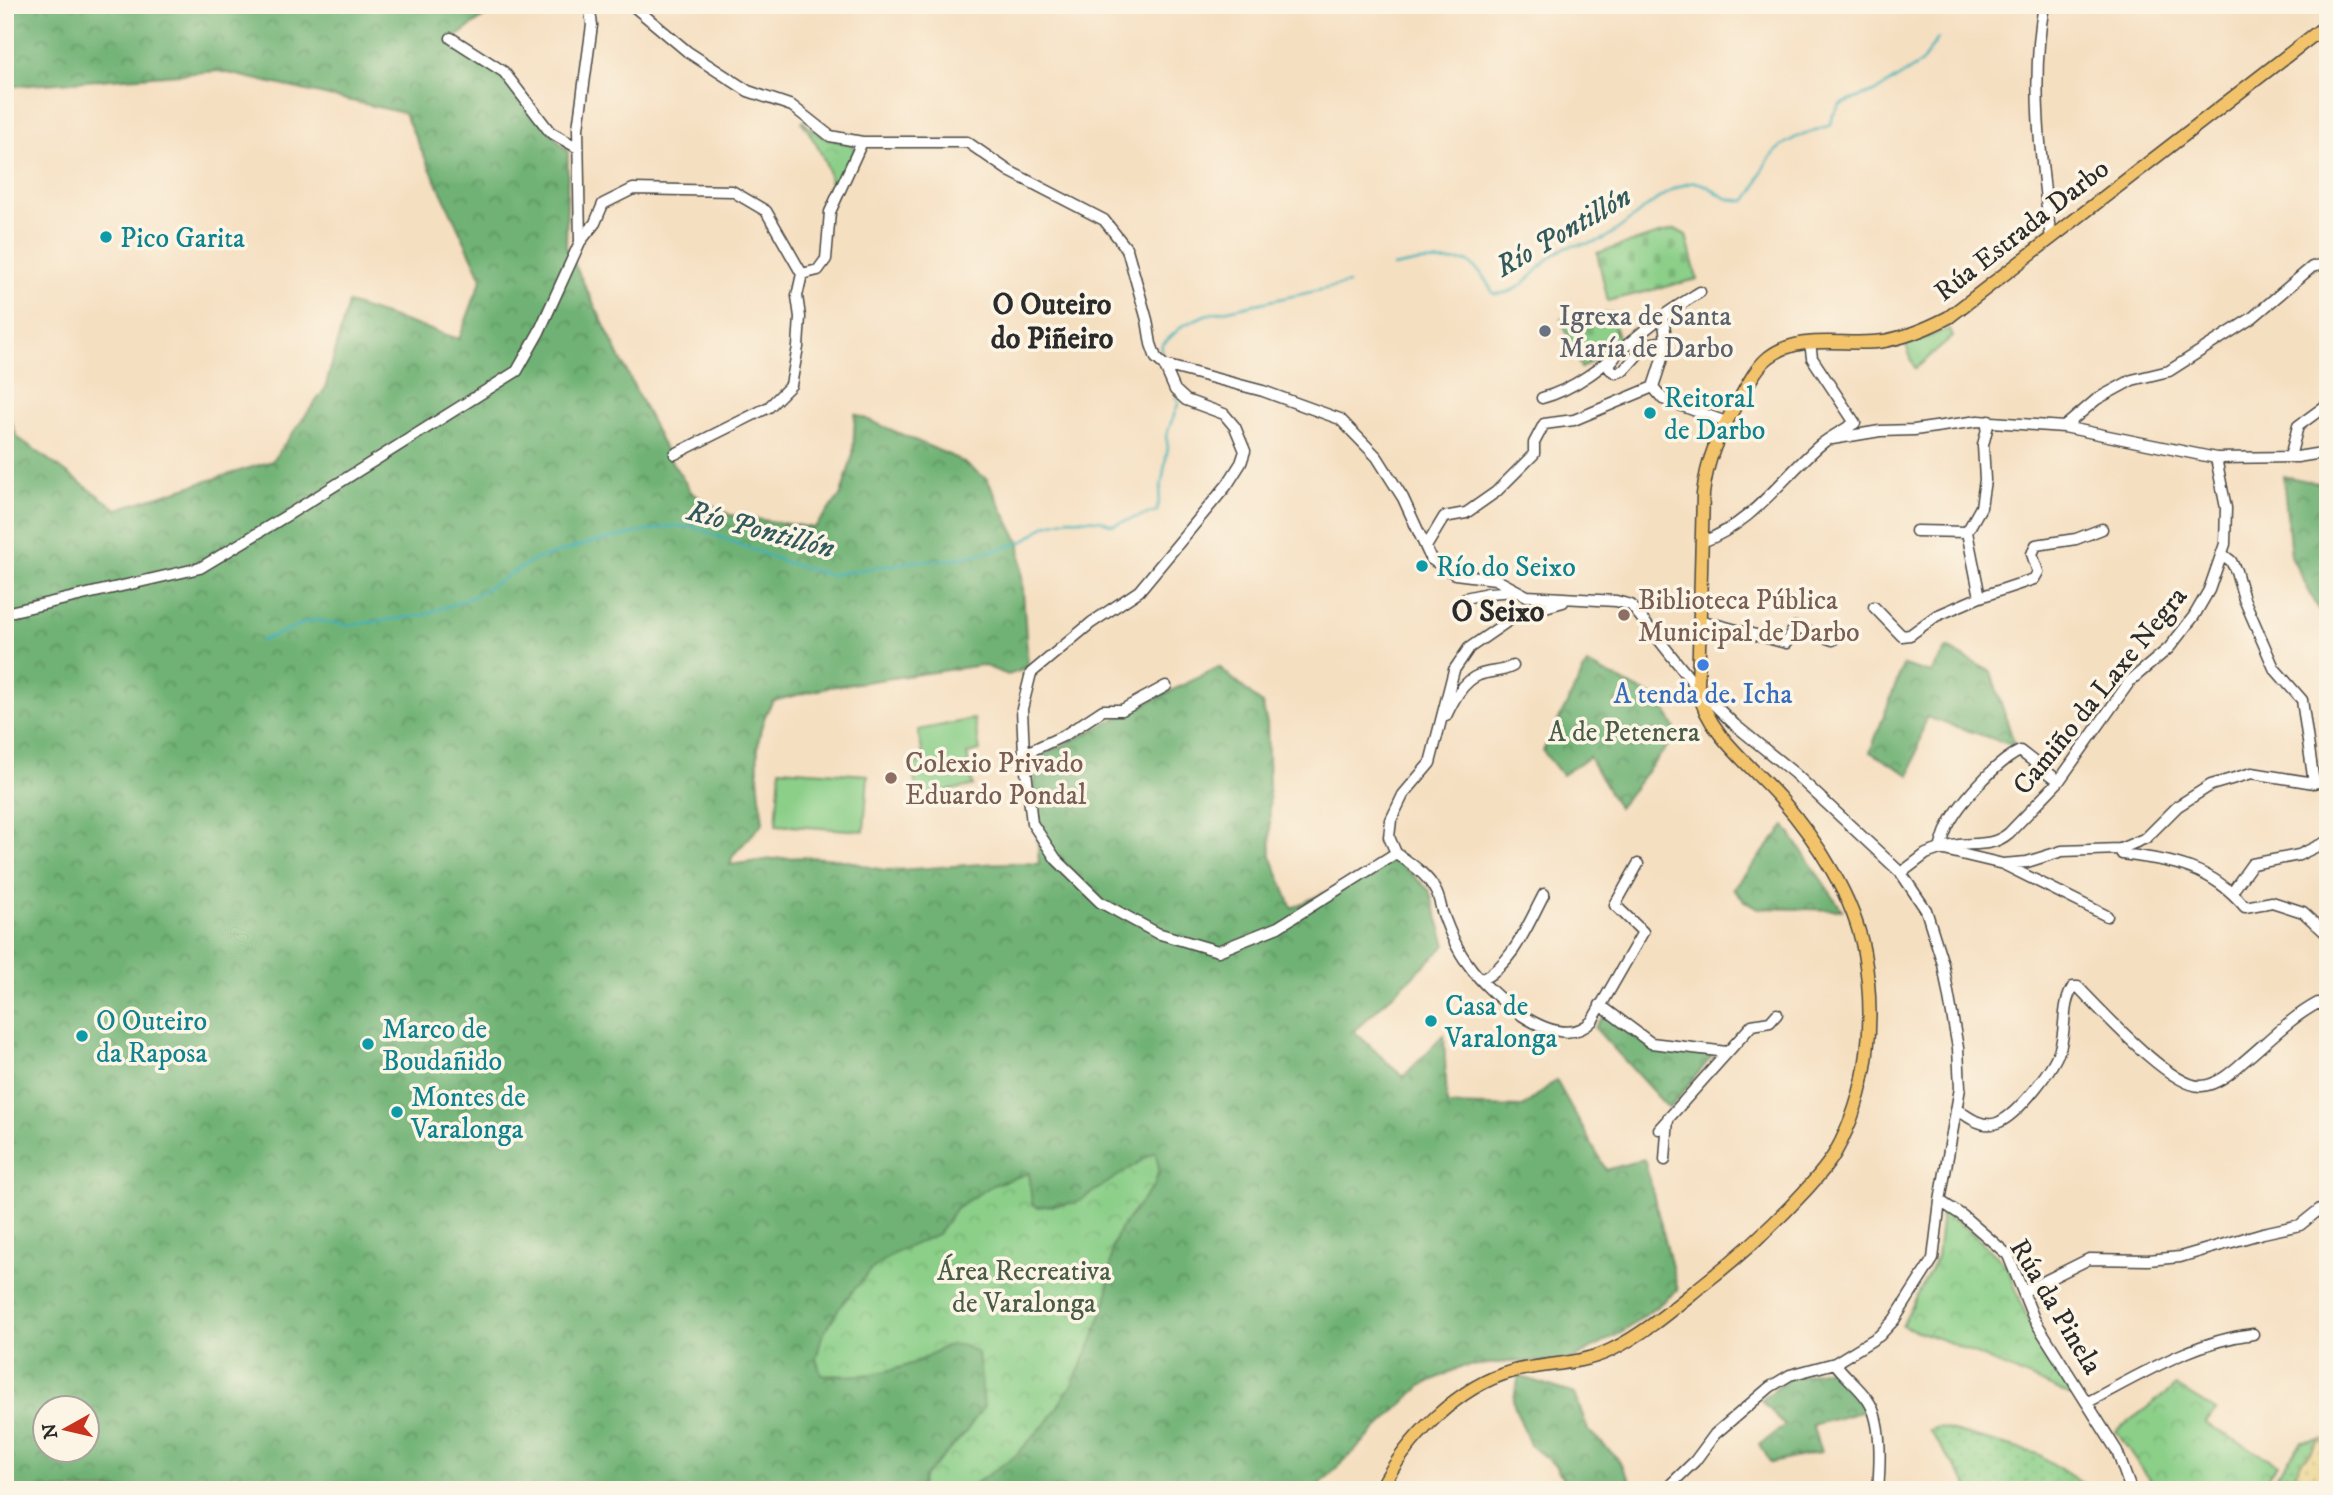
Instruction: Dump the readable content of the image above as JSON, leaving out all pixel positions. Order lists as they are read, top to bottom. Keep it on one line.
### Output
{"streets":{"main road":["Rúa Estrada Darbo"],"street":["Camiño da Laxe Negra","Rúa da Pinela"]},"districts":["O Outeiro do Piñeiro","O Seixo"],"water":["Río Pontillón"],"parks":["A de Petenera","Área Recreativa de Varalonga"],"places":["Pico Garita","Igrexa de Santa María de Darbo","Reitoral de Darbo","Río do Seixo","Biblioteca Pública Municipal de Darbo","A tenda de. Icha","Colexio Privado Eduardo Pondal","Casa de Varalonga","O Outeiro da Raposa","Marco de Boudañido","Montes de Varalonga"],"north":"left"}
